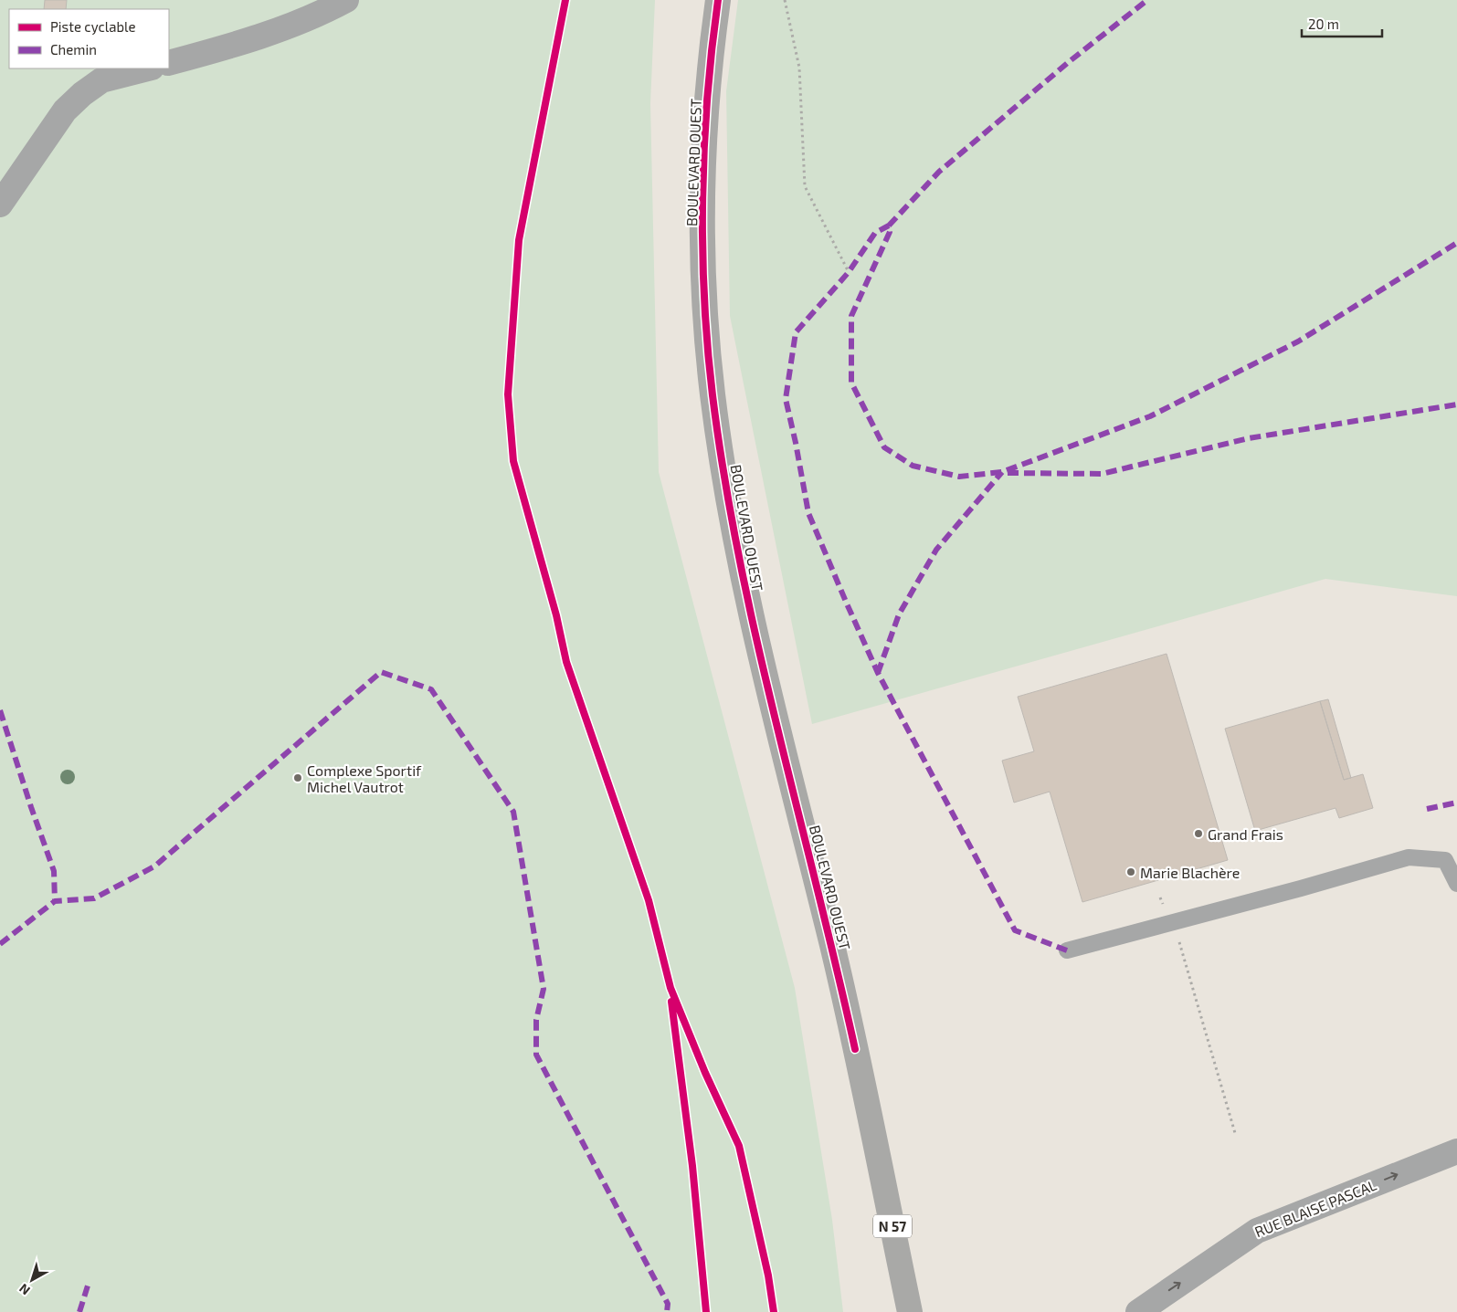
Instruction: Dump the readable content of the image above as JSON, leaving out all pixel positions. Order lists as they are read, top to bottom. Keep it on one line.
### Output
{"streets":{"main road":["BOULEVARD OUEST","N 57"],"street":["RUE BLAISE PASCAL"]},"one_way":["RUE BLAISE PASCAL"],"places":["Complexe Sportif Michel Vautrot","Grand Frais","Marie Blachère"],"legend":["Piste cyclable","Chemin"],"scale_bar":"20 m","north":"bottom left"}
